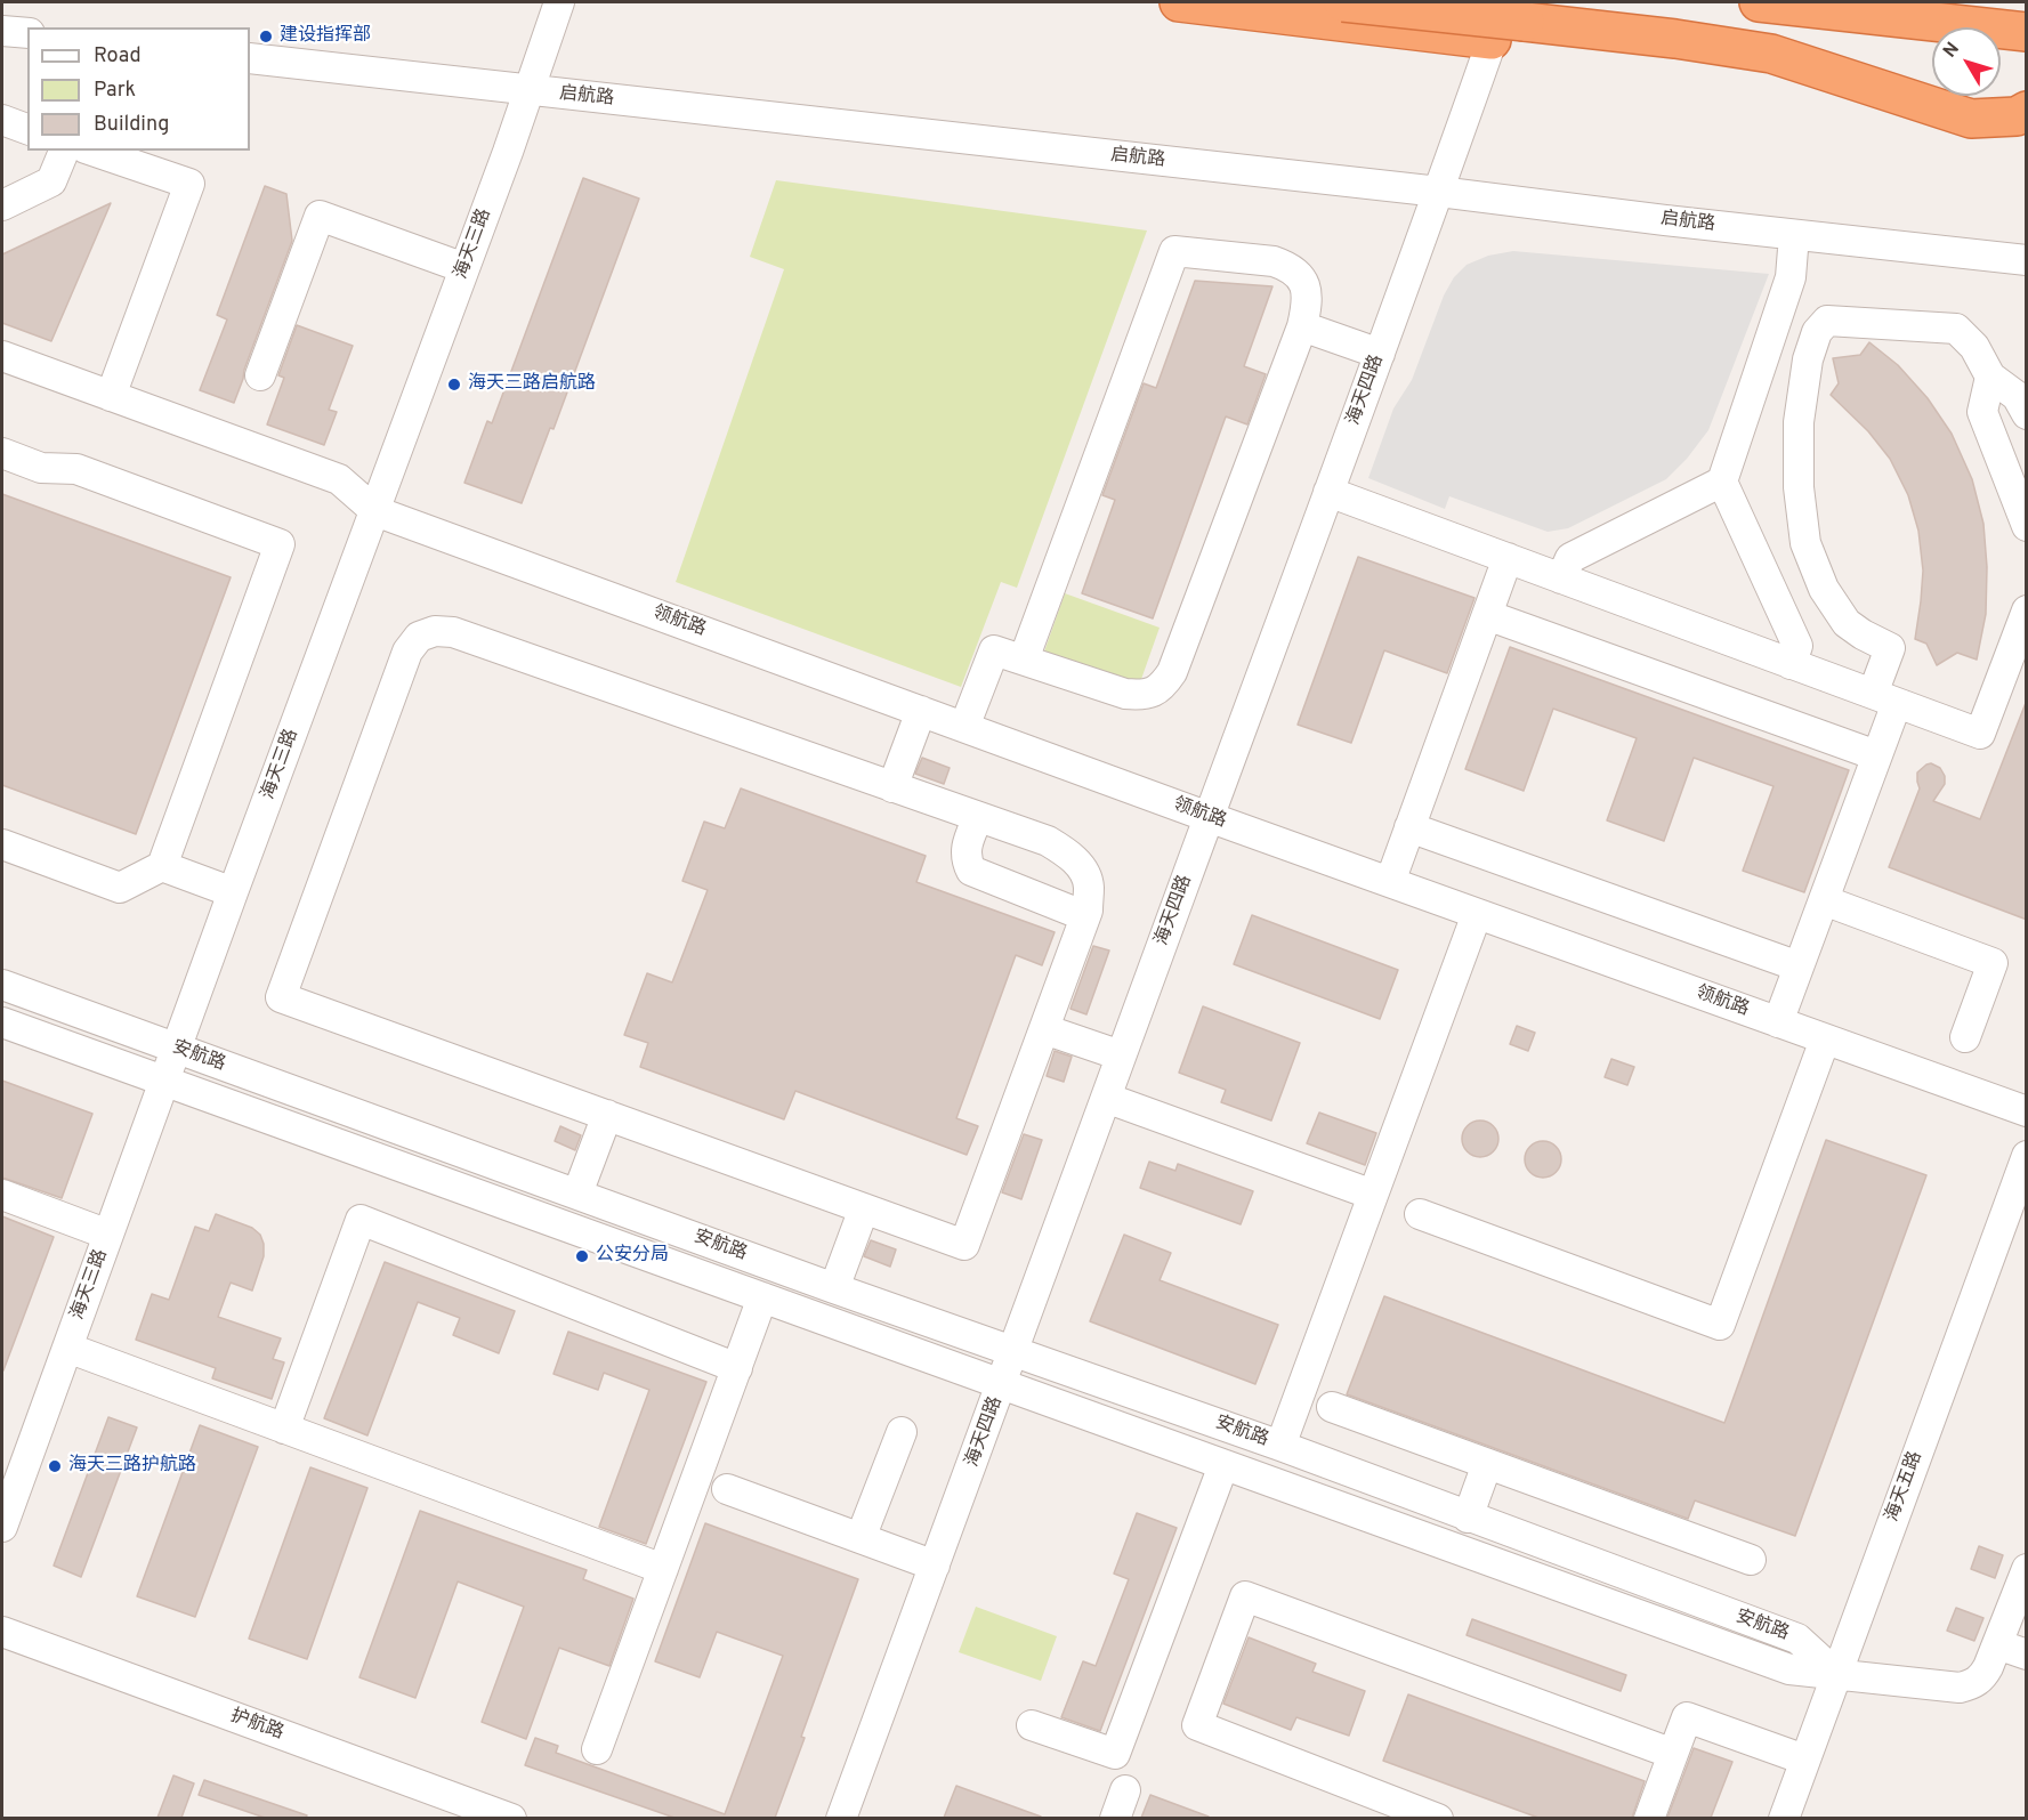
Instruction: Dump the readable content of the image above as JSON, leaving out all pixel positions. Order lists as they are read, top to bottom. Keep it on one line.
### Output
{"streets":{"street":["启航路","海天三路","海天四路","领航路","安航路","海天五路","护航路"]},"crossings":[["启航路","海天三路"],["启航路","海天四路"],["海天三路","领航路"],["海天三路","安航路"],["海天四路","领航路"],["海天四路","安航路"],["安航路","海天五路"]],"places":["建设指挥部","海天三路启航路","公安分局","海天三路护航路"],"legend":["Road","Park","Building"],"north":"top left"}
